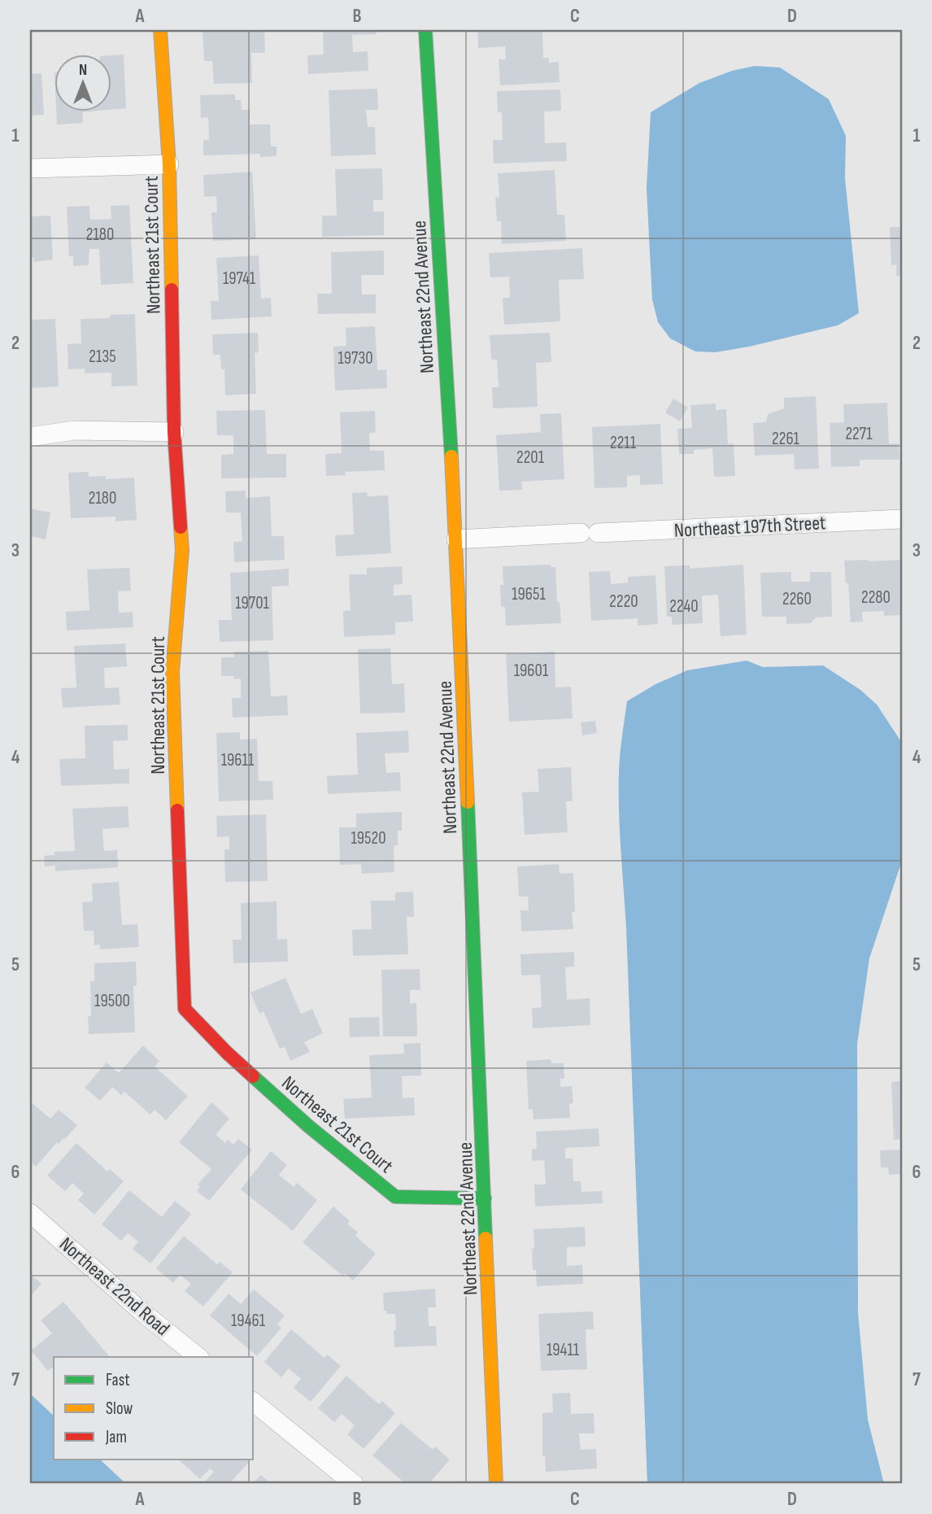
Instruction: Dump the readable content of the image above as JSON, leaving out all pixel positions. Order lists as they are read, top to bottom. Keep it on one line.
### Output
{"streets":{"street":["Northeast 21st Court","Northeast 22nd Avenue","Northeast 197th Street","Northeast 22nd Road"]},"crossings":[["Northeast 21st Court","Northeast 22nd Avenue"],["Northeast 22nd Avenue","Northeast 197th Street"]],"house_numbers":["2180","19741","2135","19730","2271","2261","2211","2201","2180","19651","2280","2260","2220","19701","2240","19601","19611","19520","19500","19461","19411"],"legend":["Fast","Slow","Jam"],"north":"top","grid":{"columns":["A","B","C","D"],"rows":["1","2","3","4","5","6","7"]}}
